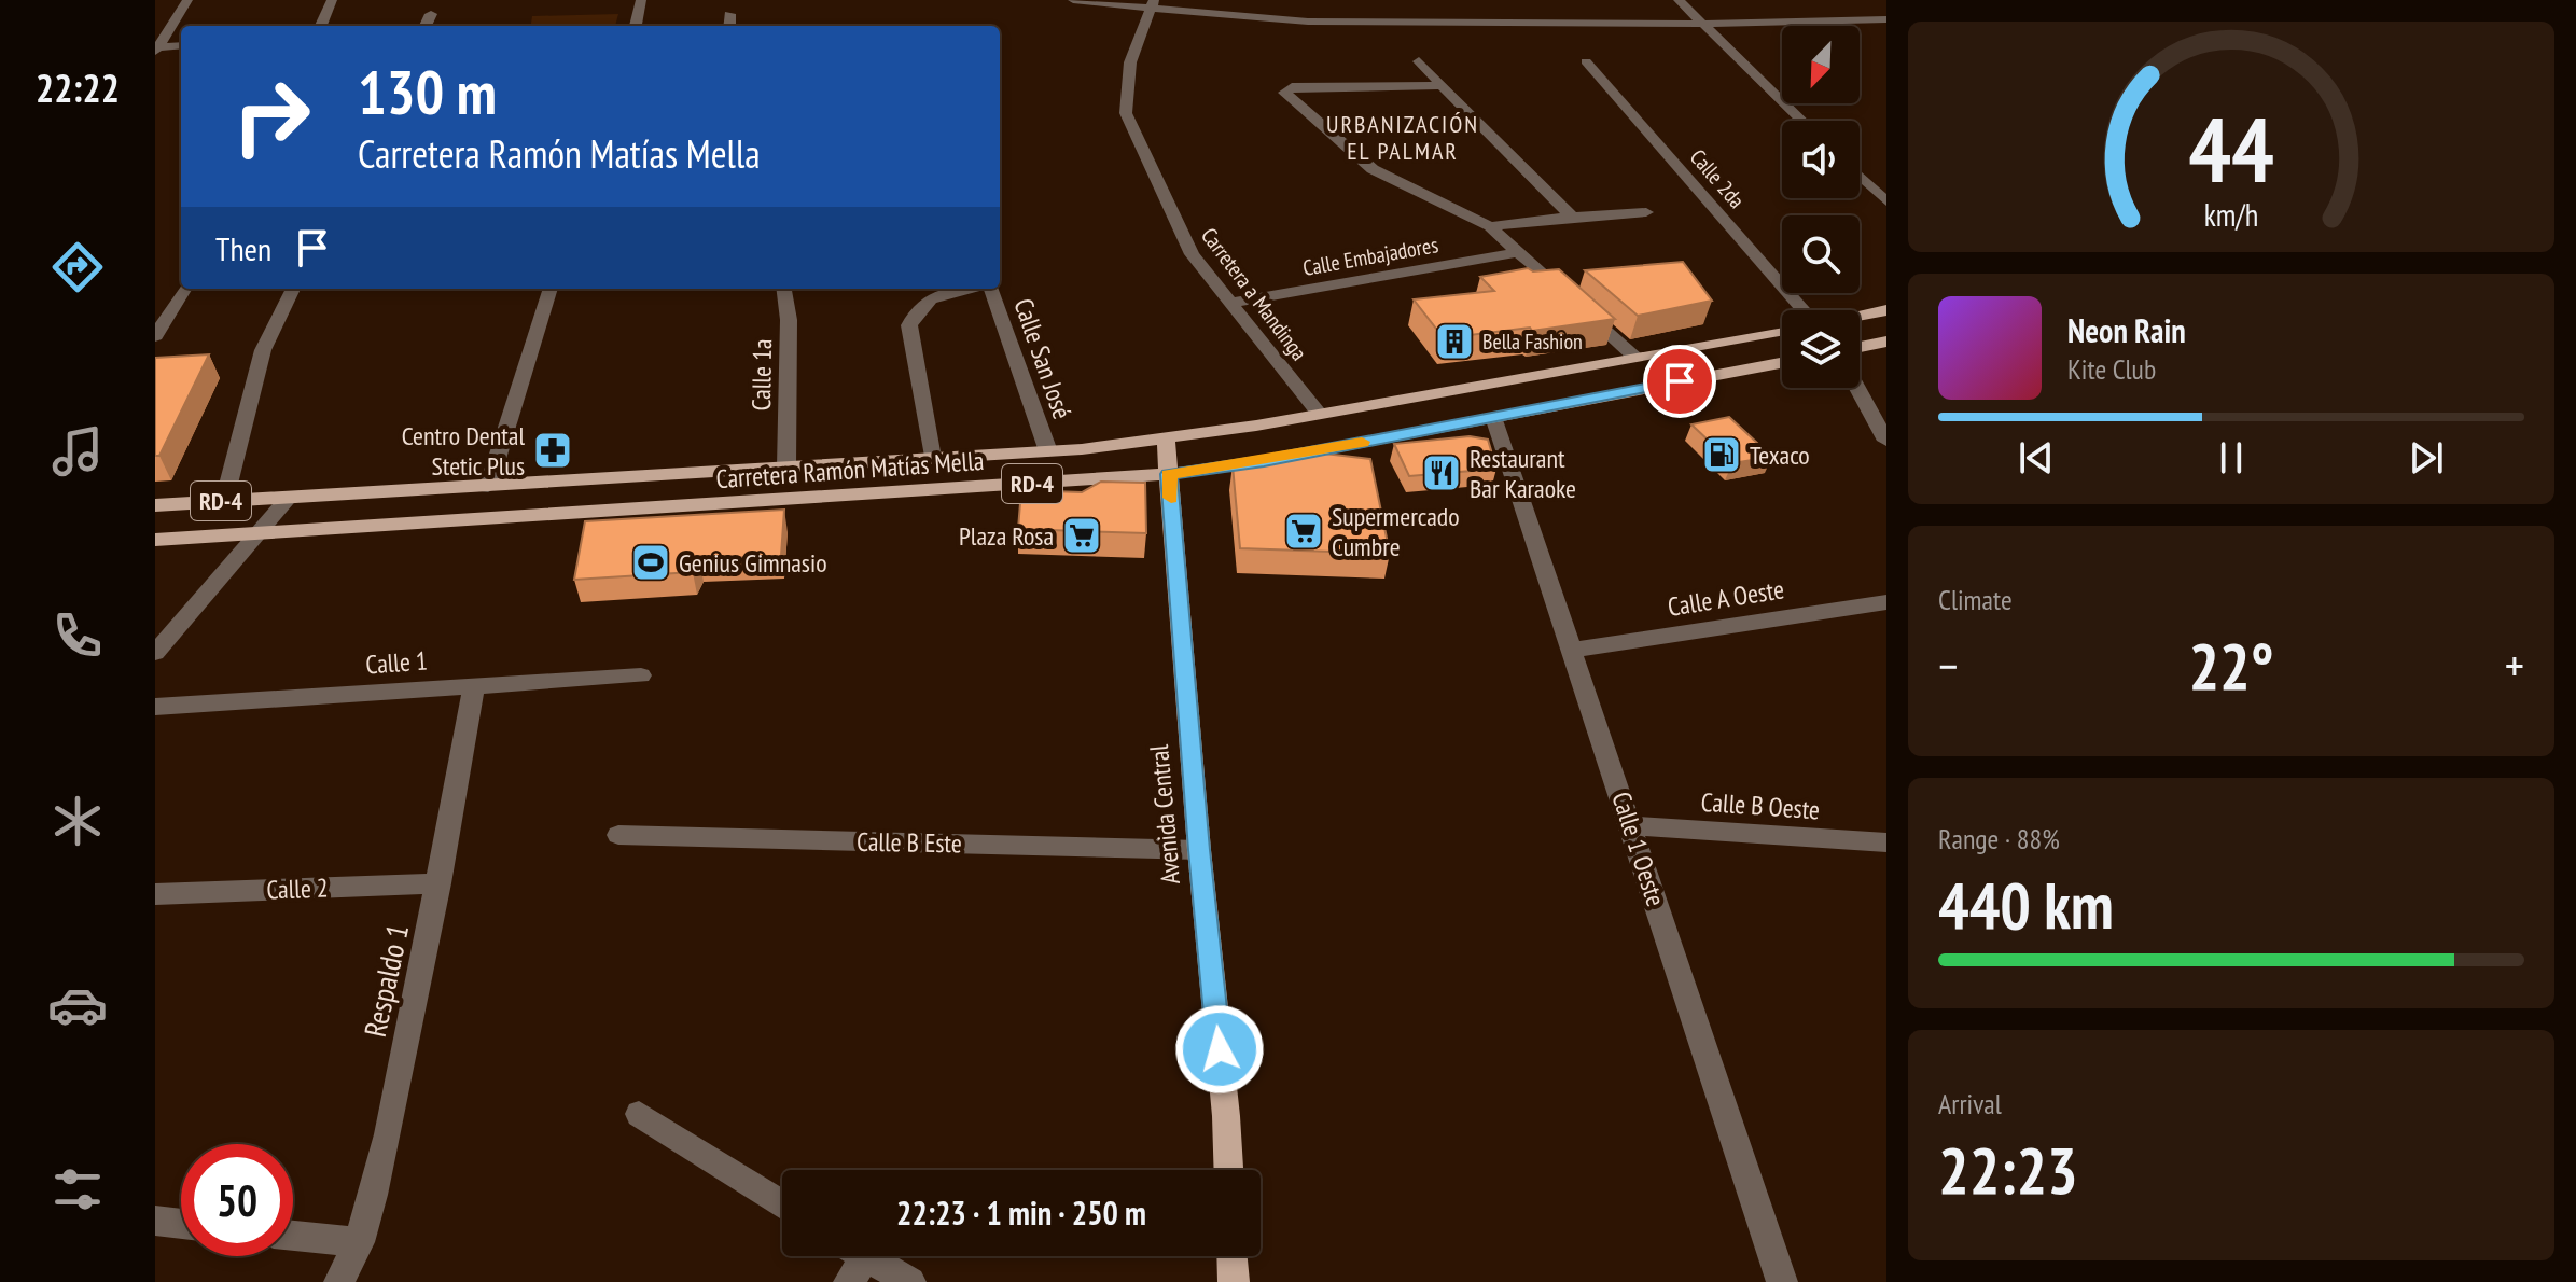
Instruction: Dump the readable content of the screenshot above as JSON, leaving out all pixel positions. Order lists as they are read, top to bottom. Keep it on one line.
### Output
{"streets":{"main road":["Carretera Ramón Matías Mella","RD-4","Avenida Central"],"street":["Calle 2da","Calle Embajadores","Carretera a Mandinga","Calle San José","Calle 1a","Calle A Oeste","Calle 1","Calle B Oeste","Calle B Este","Calle 1 Oeste","Calle 2","Respaldo 1"]},"crossings":[["Calle Embajadores","Carretera a Mandinga"],["Carretera a Mandinga","Carretera Ramón Matías Mella"],["Calle San José","Carretera Ramón Matías Mella"],["Calle 1a","Carretera Ramón Matías Mella"],["Carretera Ramón Matías Mella","Avenida Central"],["Carretera Ramón Matías Mella","Calle 1 Oeste"],["Calle A Oeste","Calle 1 Oeste"],["Calle 1","Respaldo 1"],["Calle B Oeste","Calle 1 Oeste"],["Avenida Central","Calle B Este"],["Calle 2","Respaldo 1"]],"districts":["URBANIZACIÓN EL PALMAR"],"places":{"building":["Bella Fashion"],"pharmacy":["Centro Dental Stetic Plus"],"fuel station":["Texaco"],"restaurant":["Restaurant Bar Karaoke"],"supermarket":["Supermercado Cumbre","Plaza Rosa"],"sports":["Genius Gimnasio"]},"north":"bottom left","page":{"tabs":"22:22","turn":["130 m","Carretera Ramón Matías Mella"],"then":"Then","song":["Neon Rain","Kite Club"],"tile":["Climate",["Range · 88%","440 km"],["Arrival","22:23"]],"heat":["−","22°","+"],"limit":"50","trip":"22:23 · 1 min · 250 m","gauge":["44","km/h"]}}
